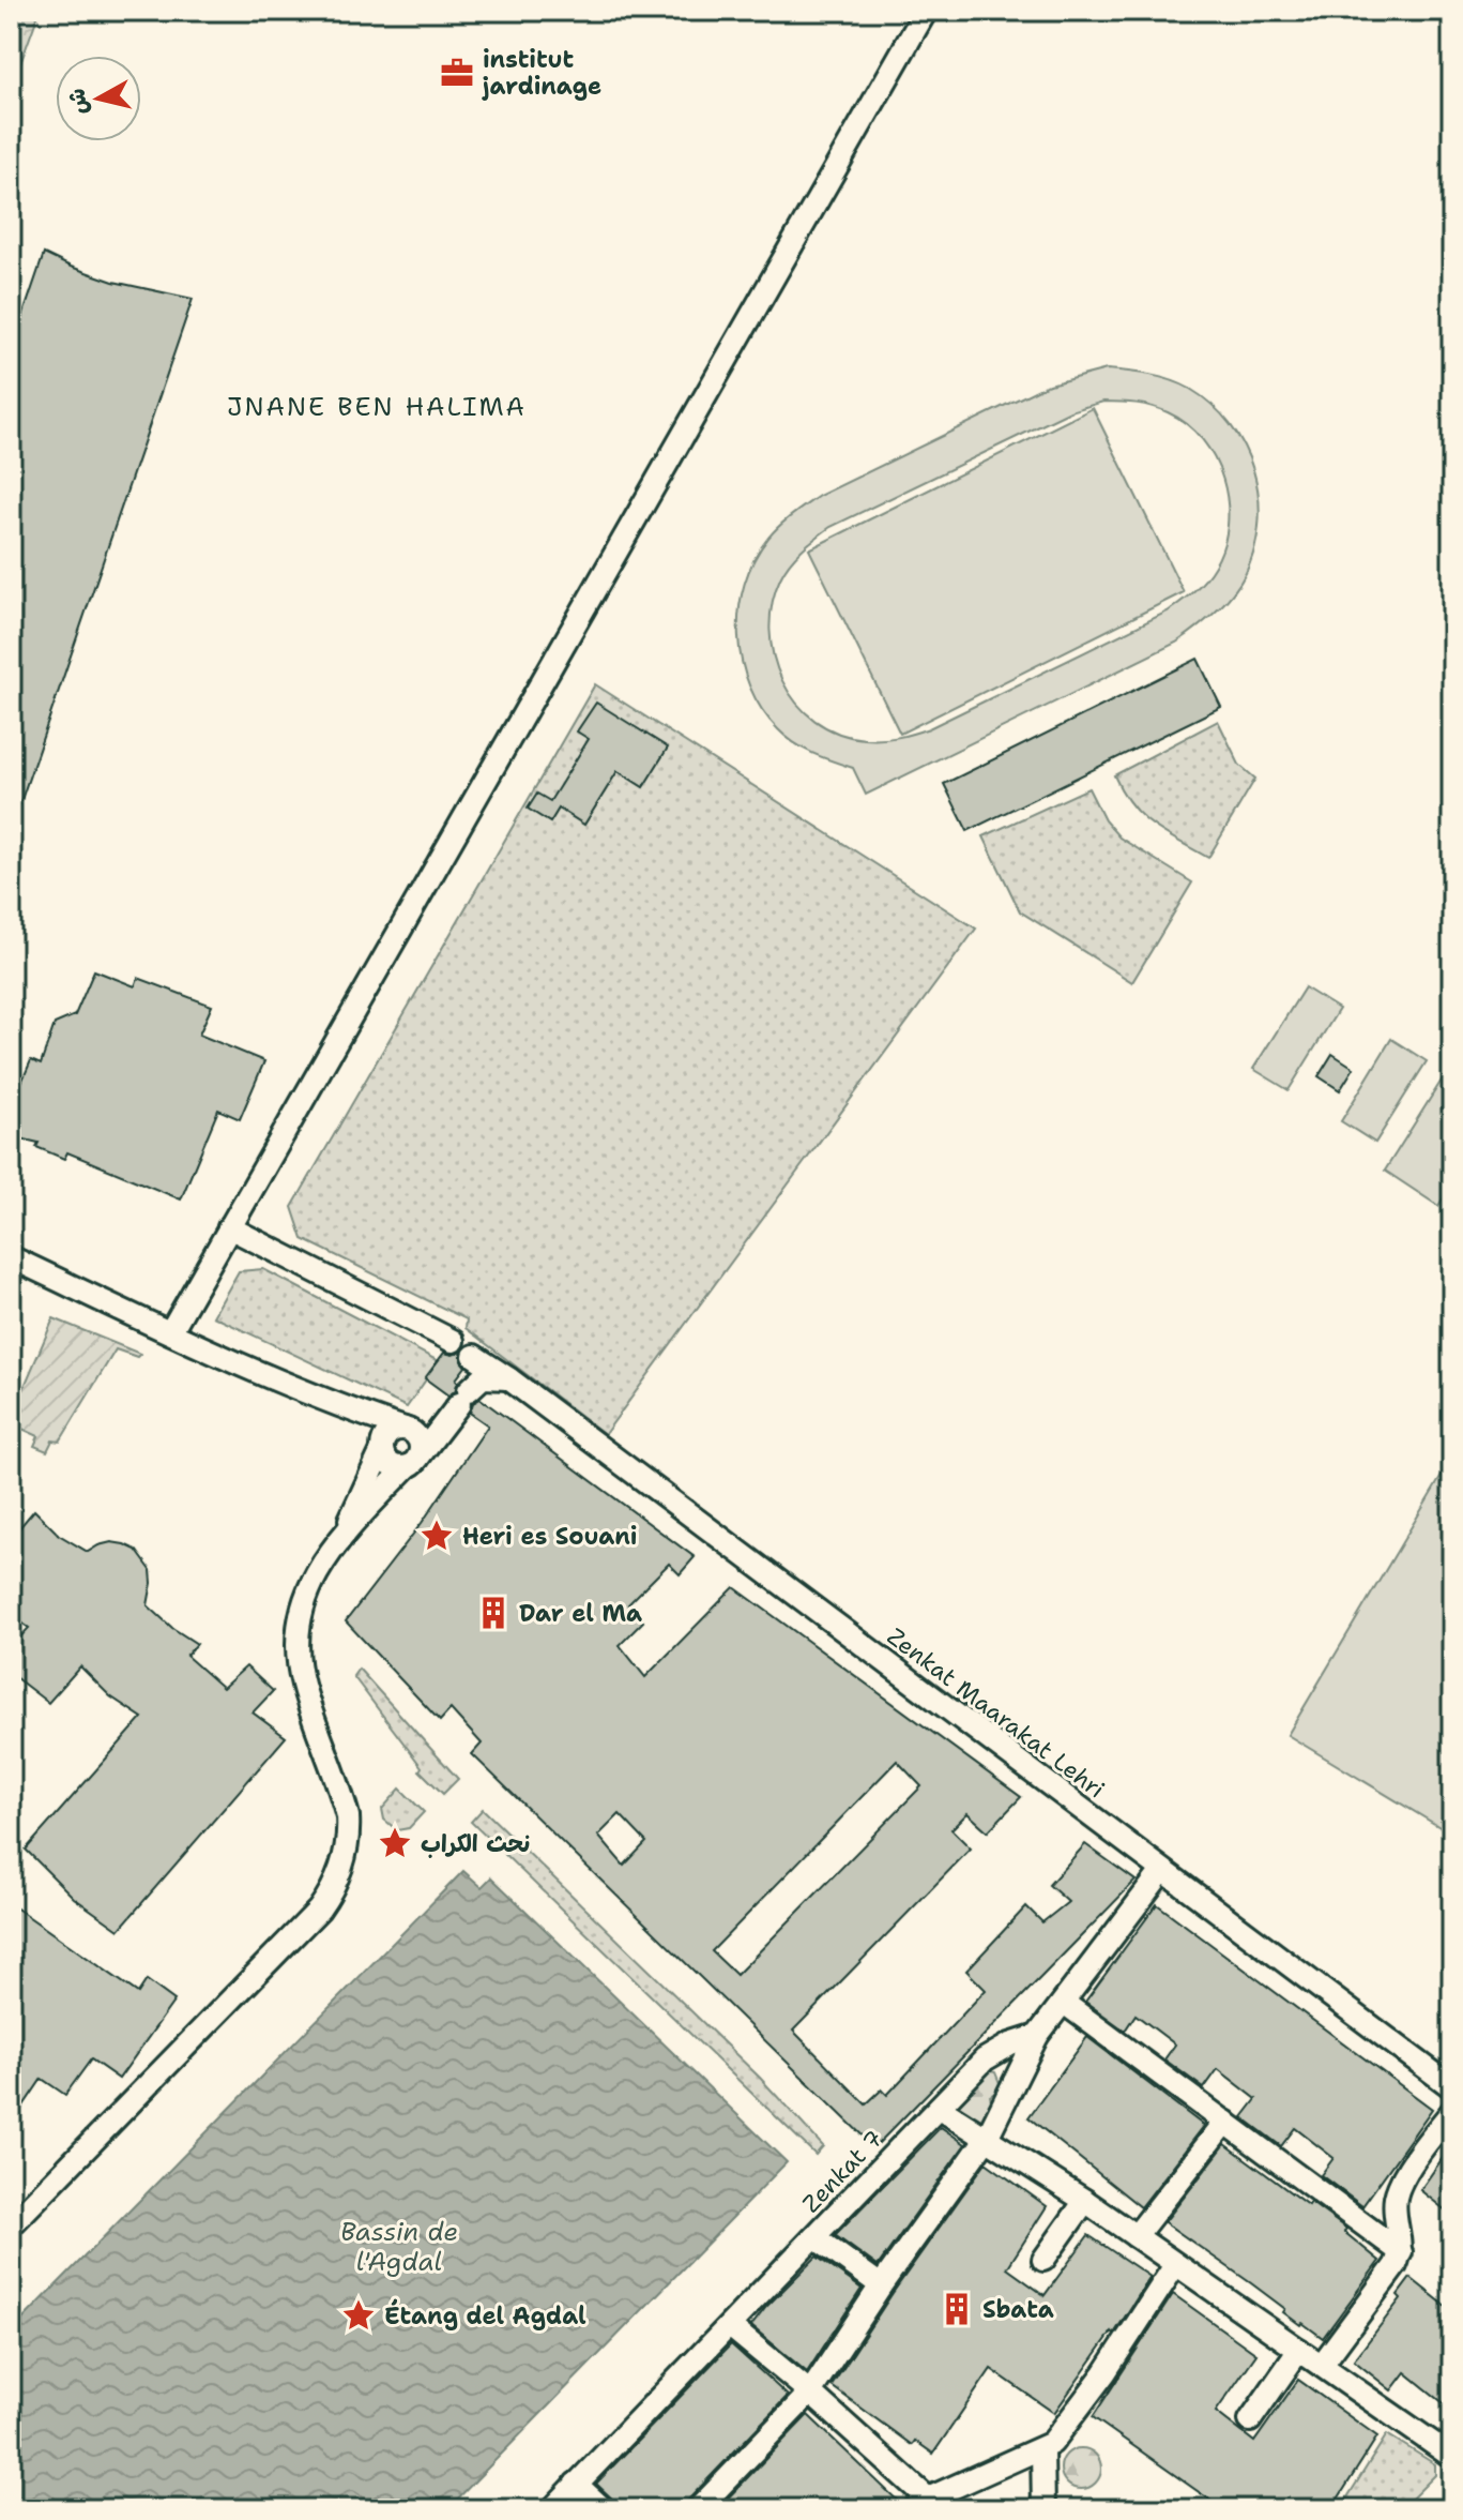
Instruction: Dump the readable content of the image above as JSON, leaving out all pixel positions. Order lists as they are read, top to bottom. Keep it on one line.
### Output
{"streets":{"street":["Zenkat Maarakat Lehri","Zenkat 7"]},"crossings":[["Zenkat Maarakat Lehri","Zenkat 7"]],"districts":["JNANE BEN HALIMA"],"water":["Bassin de l'Agdal"],"places":{"office":["institut jardinage"],"place":["Heri es Souani","نحث الكراب","Étang del Agdal"],"building":["Dar el Ma","Sbata"]},"north":"left"}
